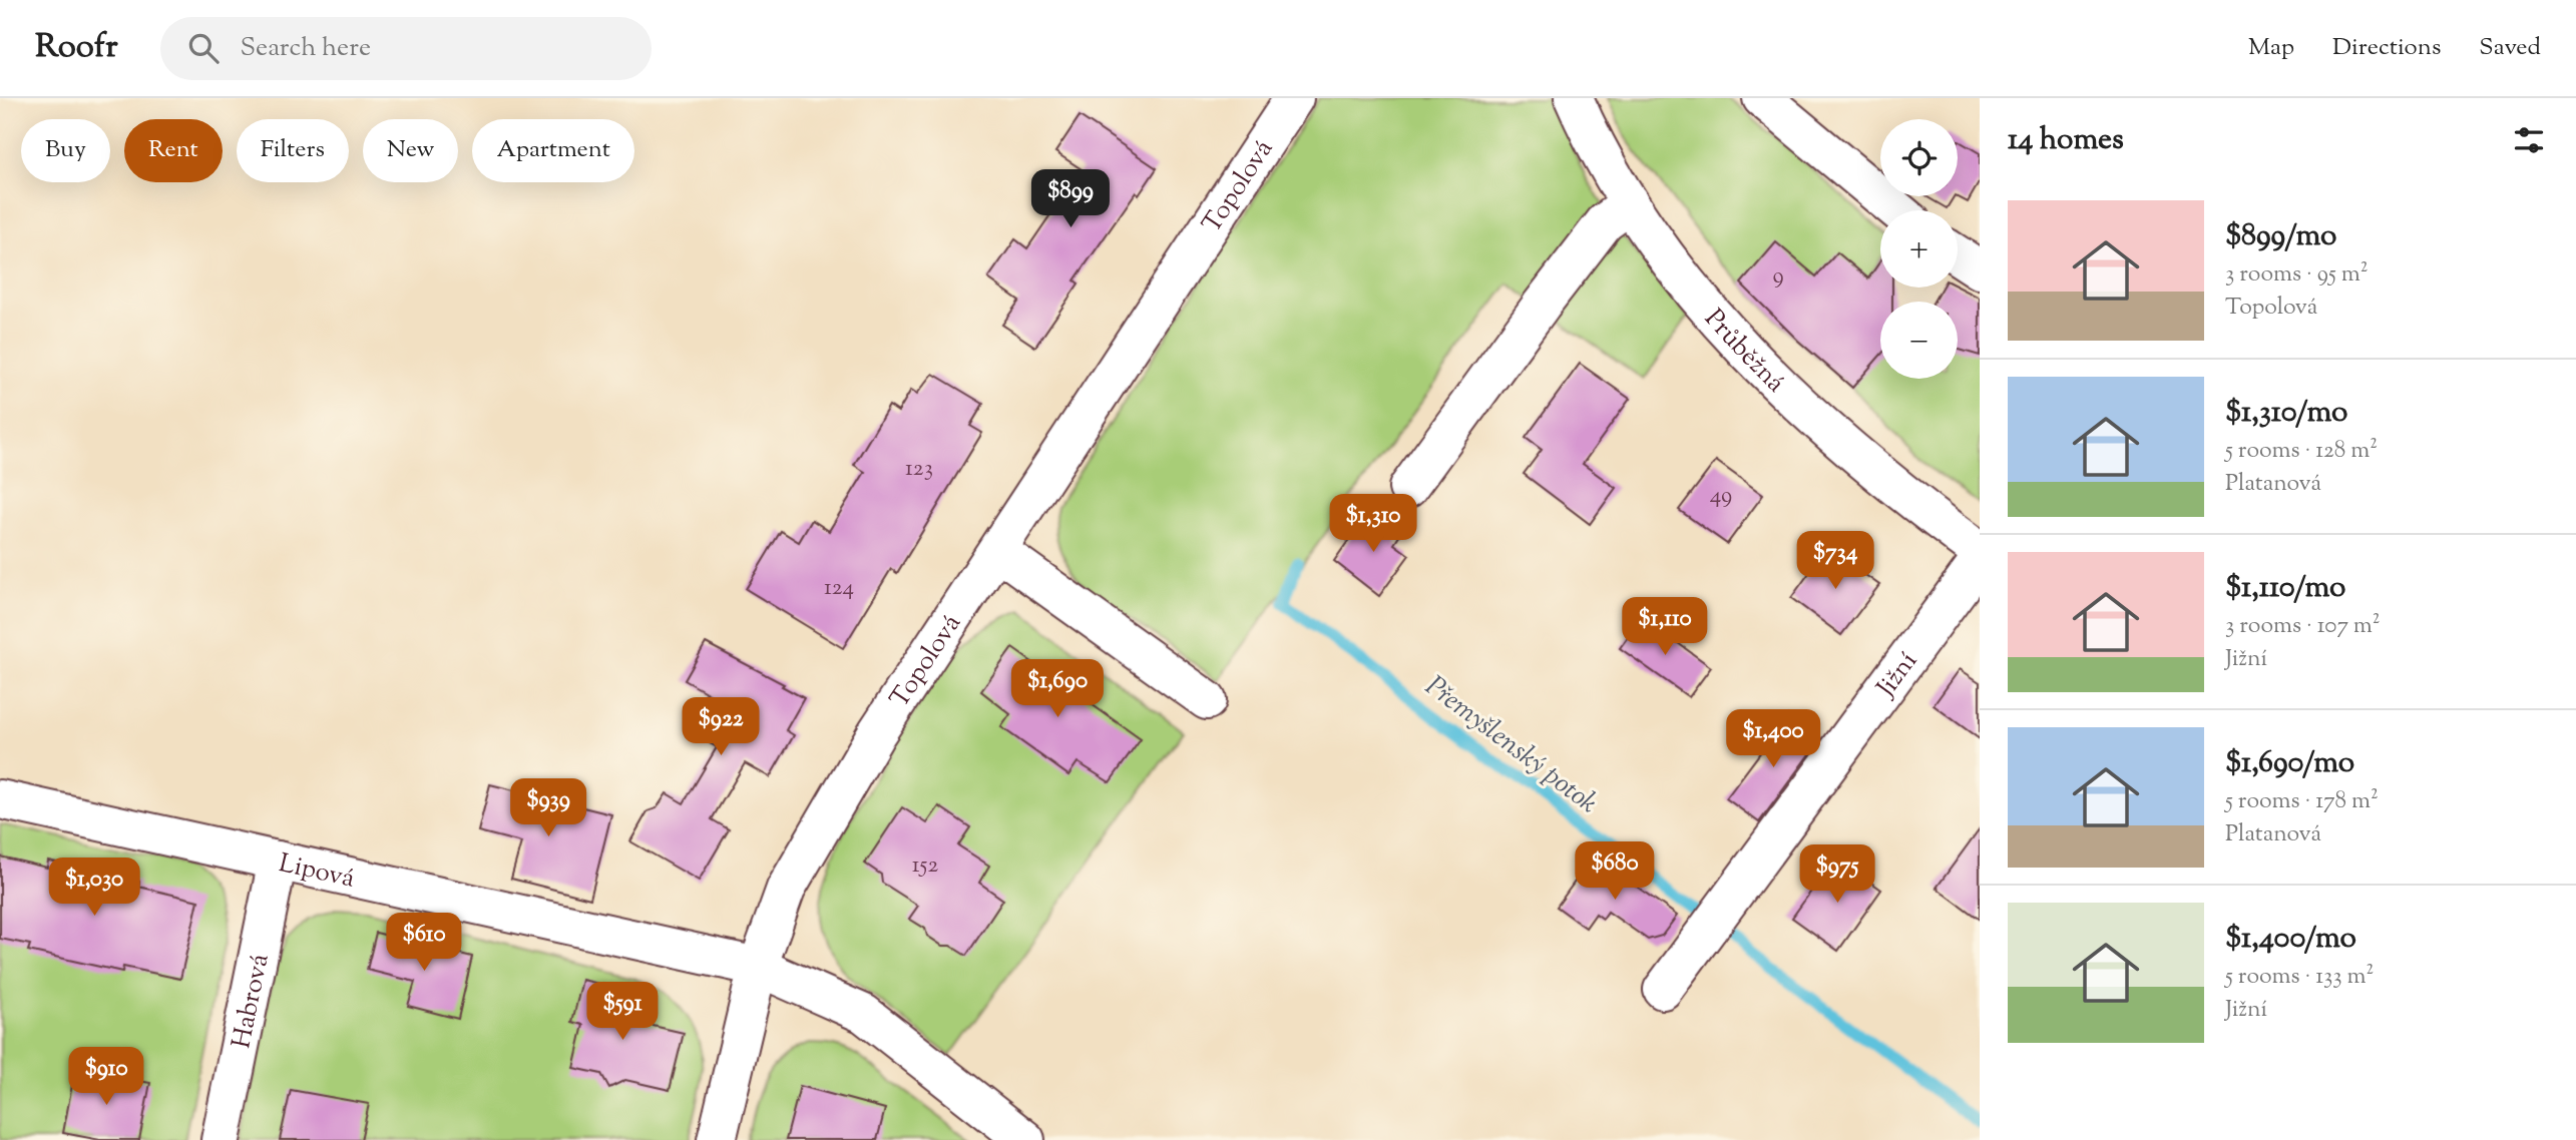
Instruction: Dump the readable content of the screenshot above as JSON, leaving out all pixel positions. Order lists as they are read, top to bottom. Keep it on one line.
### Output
{"streets":{"street":["Topolová","Průběžná","Jižní","Lipová","Habrová"]},"crossings":[["Topolová","Lipová"],["Lipová","Habrová"]],"water":["Přemyšlenský potok"],"house_numbers":["9","123","49","124","152"],"page":{"header":"Roofr","search":"Search here","nav":["Map","Directions","Saved"],"heading":"14 homes","map_buttons":["+","−"],"chip":["Buy","Rent","Filters","New","Apartment"],"price":["$899","$1,310","$734","$1,110","$1,690","$922","$1,400","$939","$680","$975","$1,030","$610","$591","$910"],"list":[{"name":"$899/mo","note":"3 rooms · 95 m² · Topolová"},{"name":"$1,310/mo","note":"5 rooms · 128 m² · Platanová"},{"name":"$1,110/mo","note":"3 rooms · 107 m² · Jižní"},{"name":"$1,690/mo","note":"5 rooms · 178 m² · Platanová"},{"name":"$1,400/mo","note":"5 rooms · 133 m² · Jižní"}]}}
